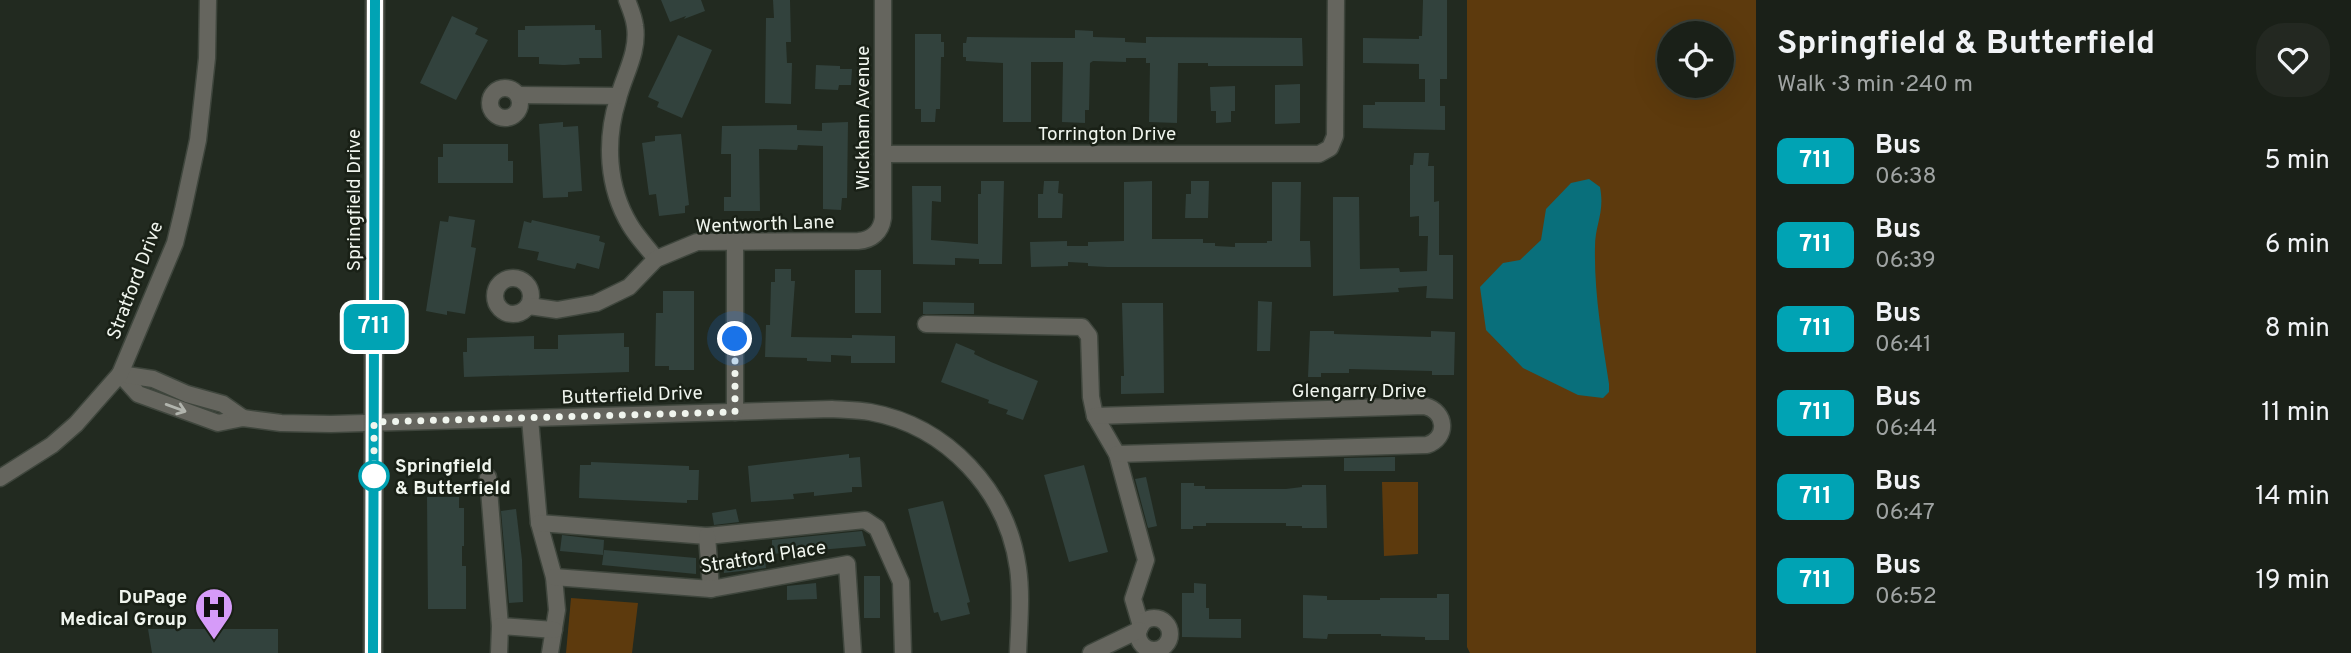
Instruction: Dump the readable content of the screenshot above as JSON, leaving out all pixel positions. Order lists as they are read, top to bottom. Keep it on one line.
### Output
{"streets":{"street":["Wickham Avenue","Torrington Drive","Springfield Drive","Wentworth Lane","Stratford Drive","Glengarry Drive","Butterfield Drive","Stratford Place"]},"crossings":[["Wickham Avenue","Torrington Drive"],["Wickham Avenue","Wentworth Lane"],["Springfield Drive","Butterfield Drive"],["Stratford Drive","Butterfield Drive"]],"places":{"other":["Springfield & Butterfield"],"hospital":["DuPage Medical Group"]},"lines":["bus line 711"],"page":{"on_map":"711","heading":["Springfield & Butterfield","Walk · 3 min · 240 m"],"list":[{"mark":"711","name":"Bus","note":"06:38","value":"5 min"},{"mark":"711","name":"Bus","note":"06:39","value":"6 min"},{"mark":"711","name":"Bus","note":"06:41","value":"8 min"},{"mark":"711","name":"Bus","note":"06:44","value":"11 min"},{"mark":"711","name":"Bus","note":"06:47","value":"14 min"},{"mark":"711","name":"Bus","note":"06:52","value":"19 min"}]}}
